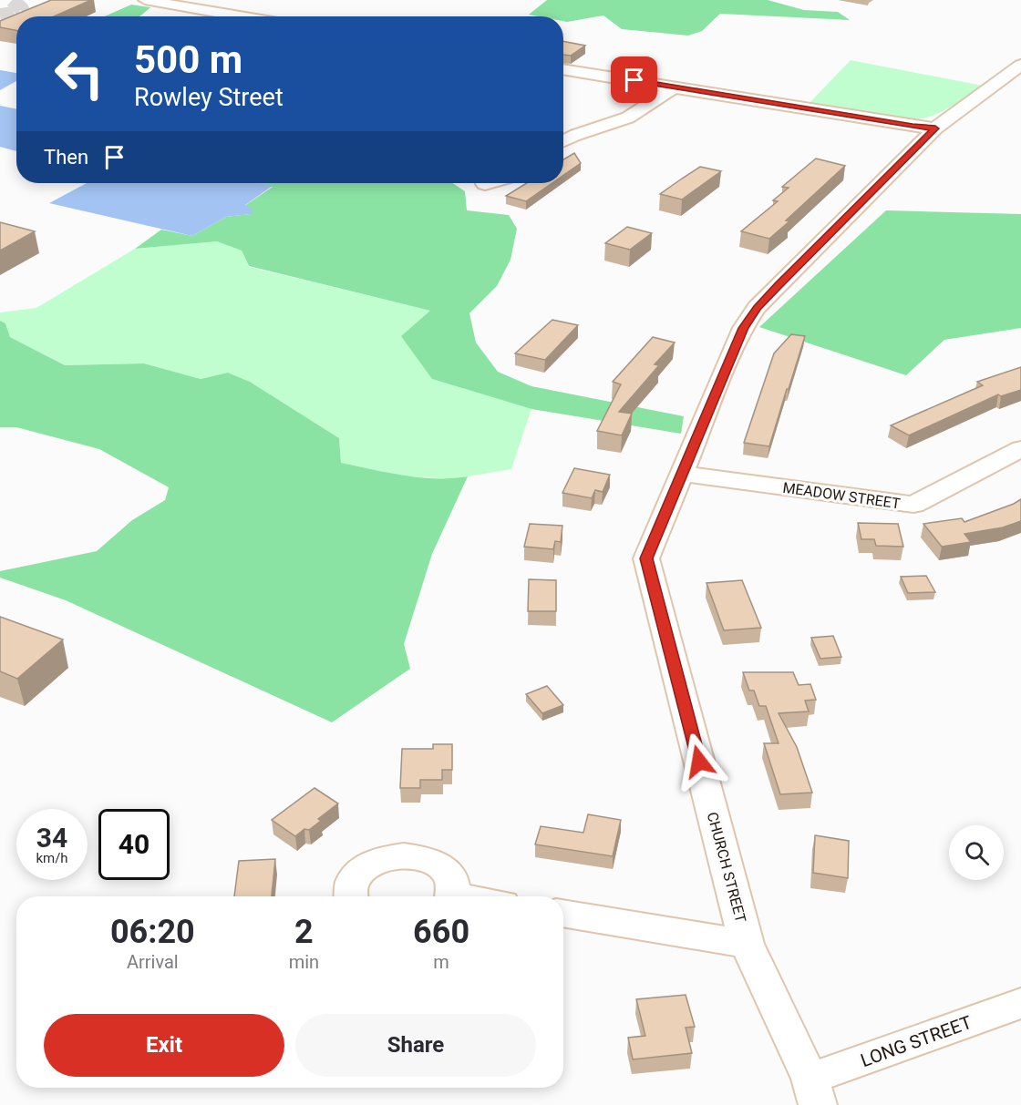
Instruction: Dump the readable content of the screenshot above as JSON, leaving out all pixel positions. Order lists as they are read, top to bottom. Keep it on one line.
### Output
{"streets":{"street":["MEADOW STREET","CHURCH STREET","LONG STREET"]},"crossings":[["MEADOW STREET","CHURCH STREET"],["CHURCH STREET","LONG STREET"]],"page":{"turn":["500 m","Rowley Street"],"then":"Then","speed":"34 km/h","limit":"40","eta":["06:20","Arrival","2","min","660","m"],"buttons":["Exit","Share"]}}
